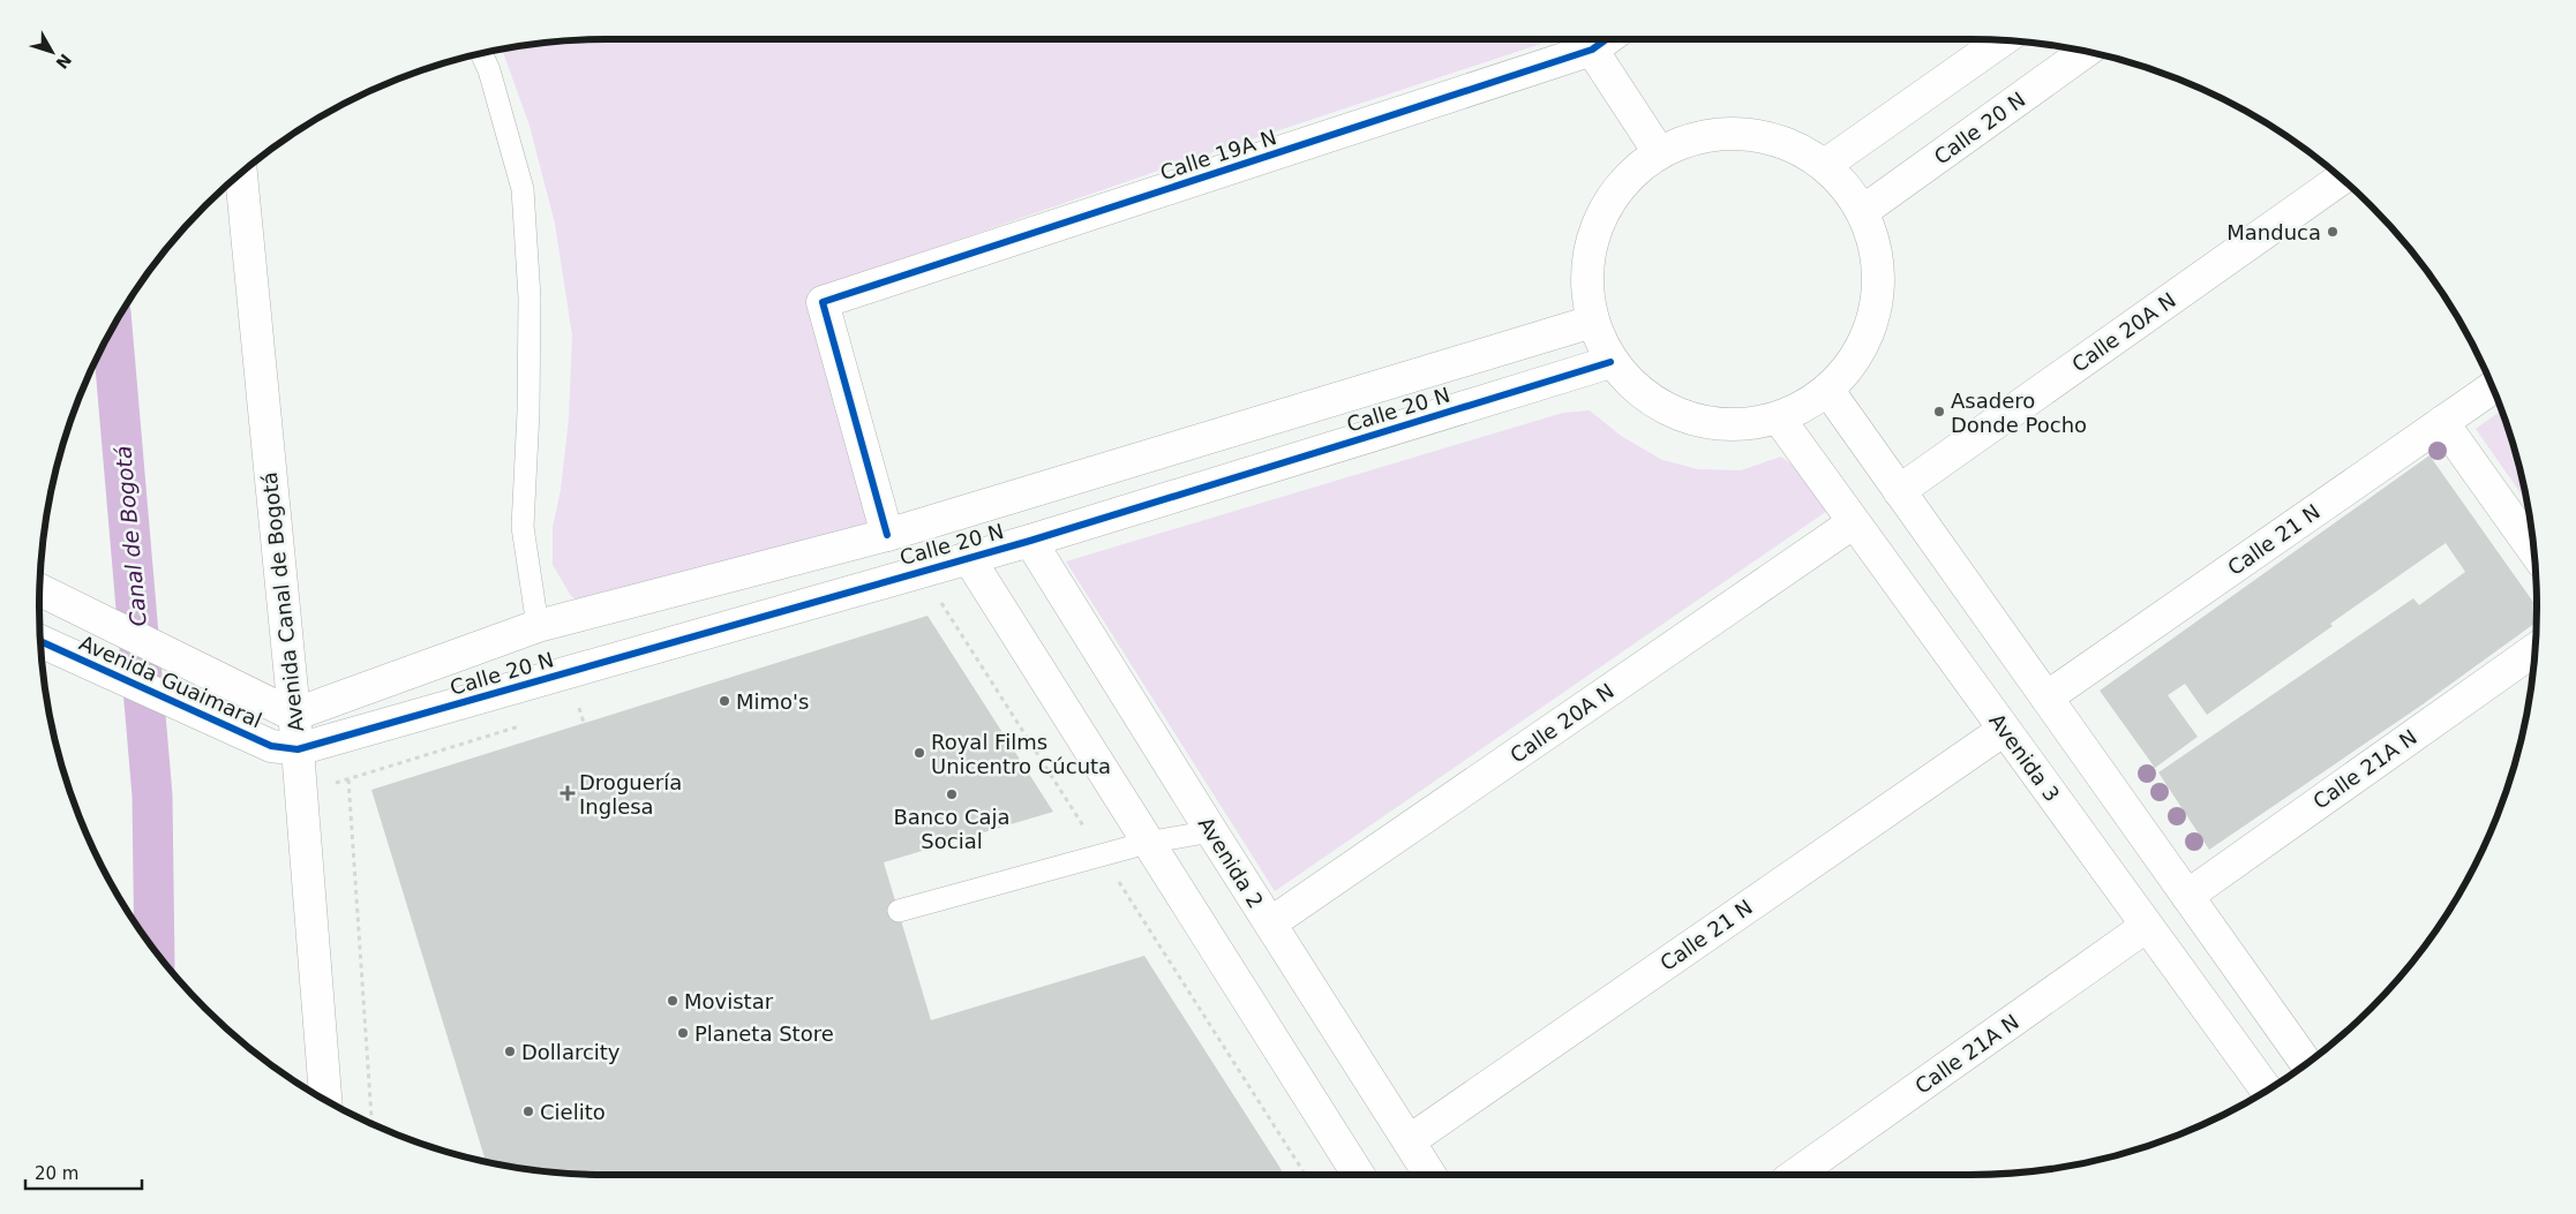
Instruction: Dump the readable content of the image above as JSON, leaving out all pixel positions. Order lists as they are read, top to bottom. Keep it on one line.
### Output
{"streets":{"street":["Calle 20 N","Calle 19A N","Calle 20A N","Calle 21 N","Avenida Canal de Bogotá","Avenida Guaimaral","Avenida 3","Calle 21A N","Avenida 2"]},"crossings":[["Calle 20 N","Calle 19A N"],["Calle 20 N","Avenida Canal de Bogotá"],["Calle 20 N","Avenida Guaimaral"],["Calle 20 N","Avenida 2"],["Calle 20A N","Avenida 3"],["Calle 20A N","Avenida 2"],["Calle 21 N","Avenida 3"],["Calle 21 N","Avenida 2"],["Avenida Canal de Bogotá","Avenida Guaimaral"],["Avenida 3","Calle 21A N"]],"water":["Canal de Bogotá"],"places":{"other":["Manduca","Asadero Donde Pocho","Mimo's","Royal Films Unicentro Cúcuta","Banco Caja Social","Movistar","Planeta Store","Dollarcity","Cielito"],"health":["Droguería Inglesa"]},"scale_bar":"20 m","north":"bottom right"}
